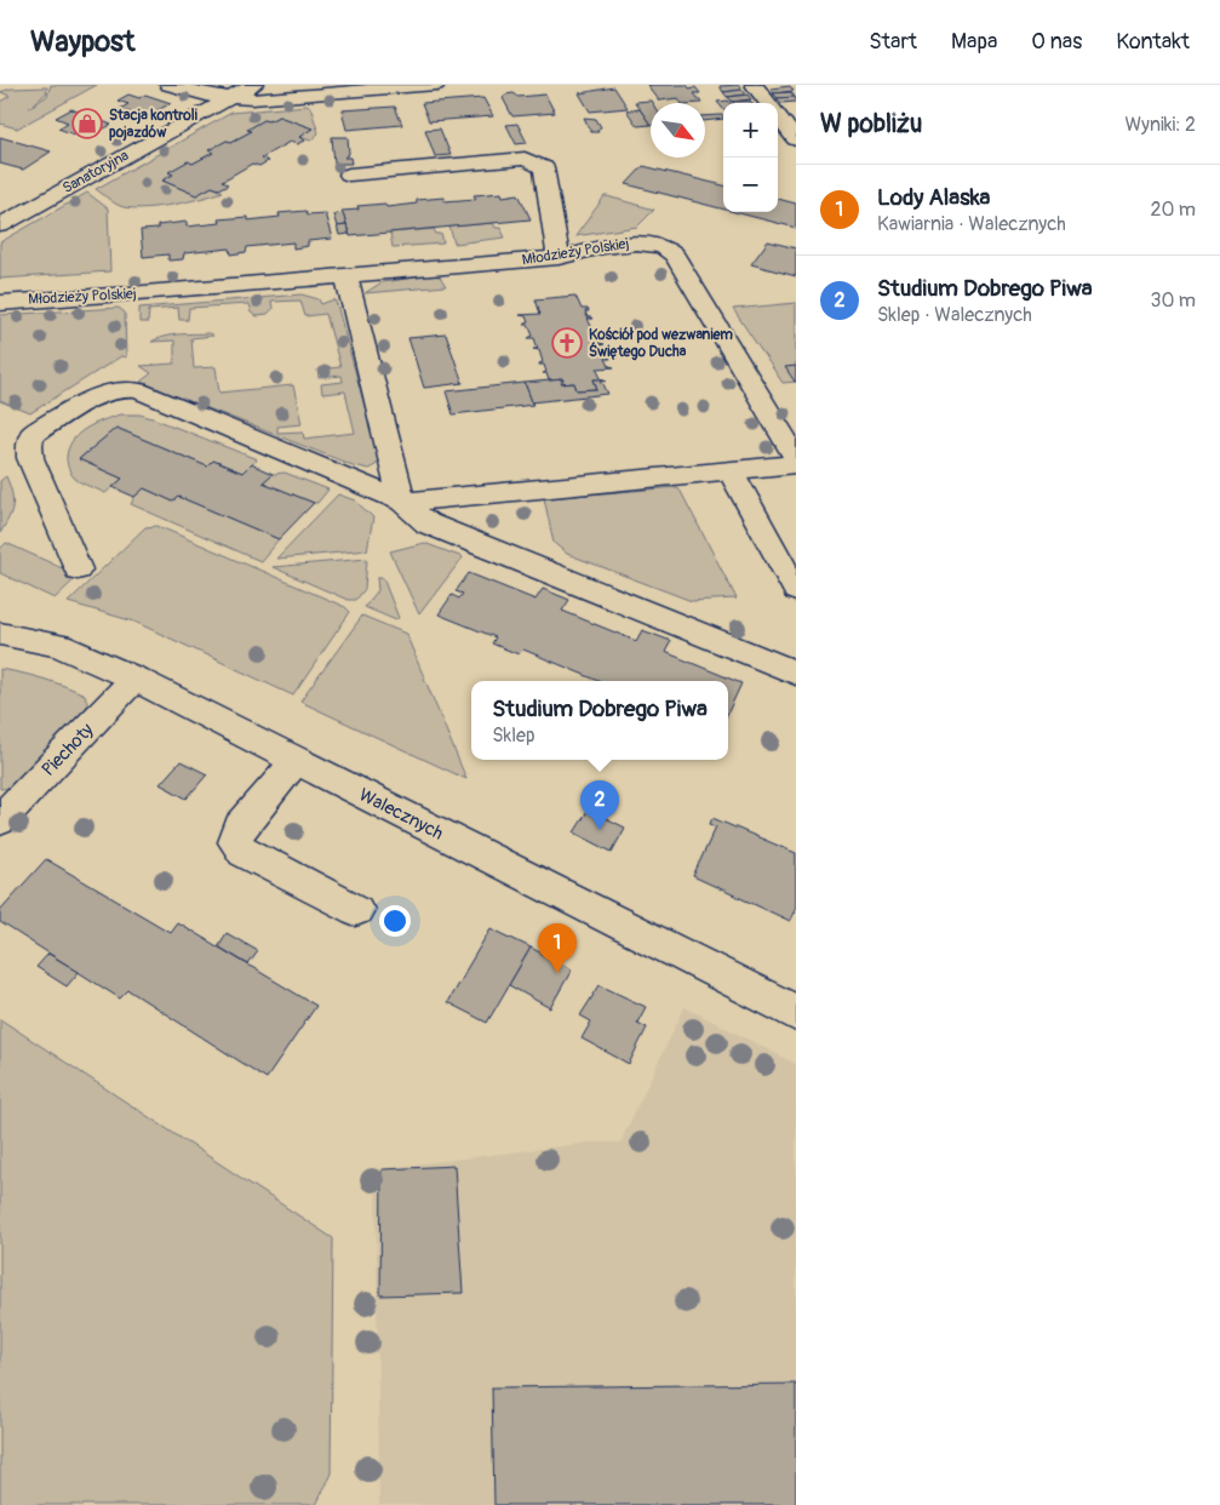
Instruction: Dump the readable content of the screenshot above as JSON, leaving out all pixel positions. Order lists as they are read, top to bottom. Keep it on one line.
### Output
{"streets":{"street":["Sanatoryjna","Młodzieży Polskiej","Piechoty","Walecznych"]},"crossings":[["Piechoty","Walecznych"]],"places":{"shop":["Stacja kontroli pojazdów"],"church":["Kościół pod wezwaniem Świętego Ducha"]},"north":"bottom right","page":{"header":"Waypost","nav":["Start","Mapa","O nas","Kontakt"],"heading":["W pobliżu","Wyniki: 2"],"map_buttons":["+","−"],"list":[{"mark":"1","name":"Lody Alaska","note":"Kawiarnia · Walecznych","value":"20 m"},{"mark":"2","name":"Studium Dobrego Piwa","note":"Sklep · Walecznych","value":"30 m"}],"popup":["Studium Dobrego Piwa","Sklep"],"pins":["2","1"]}}
